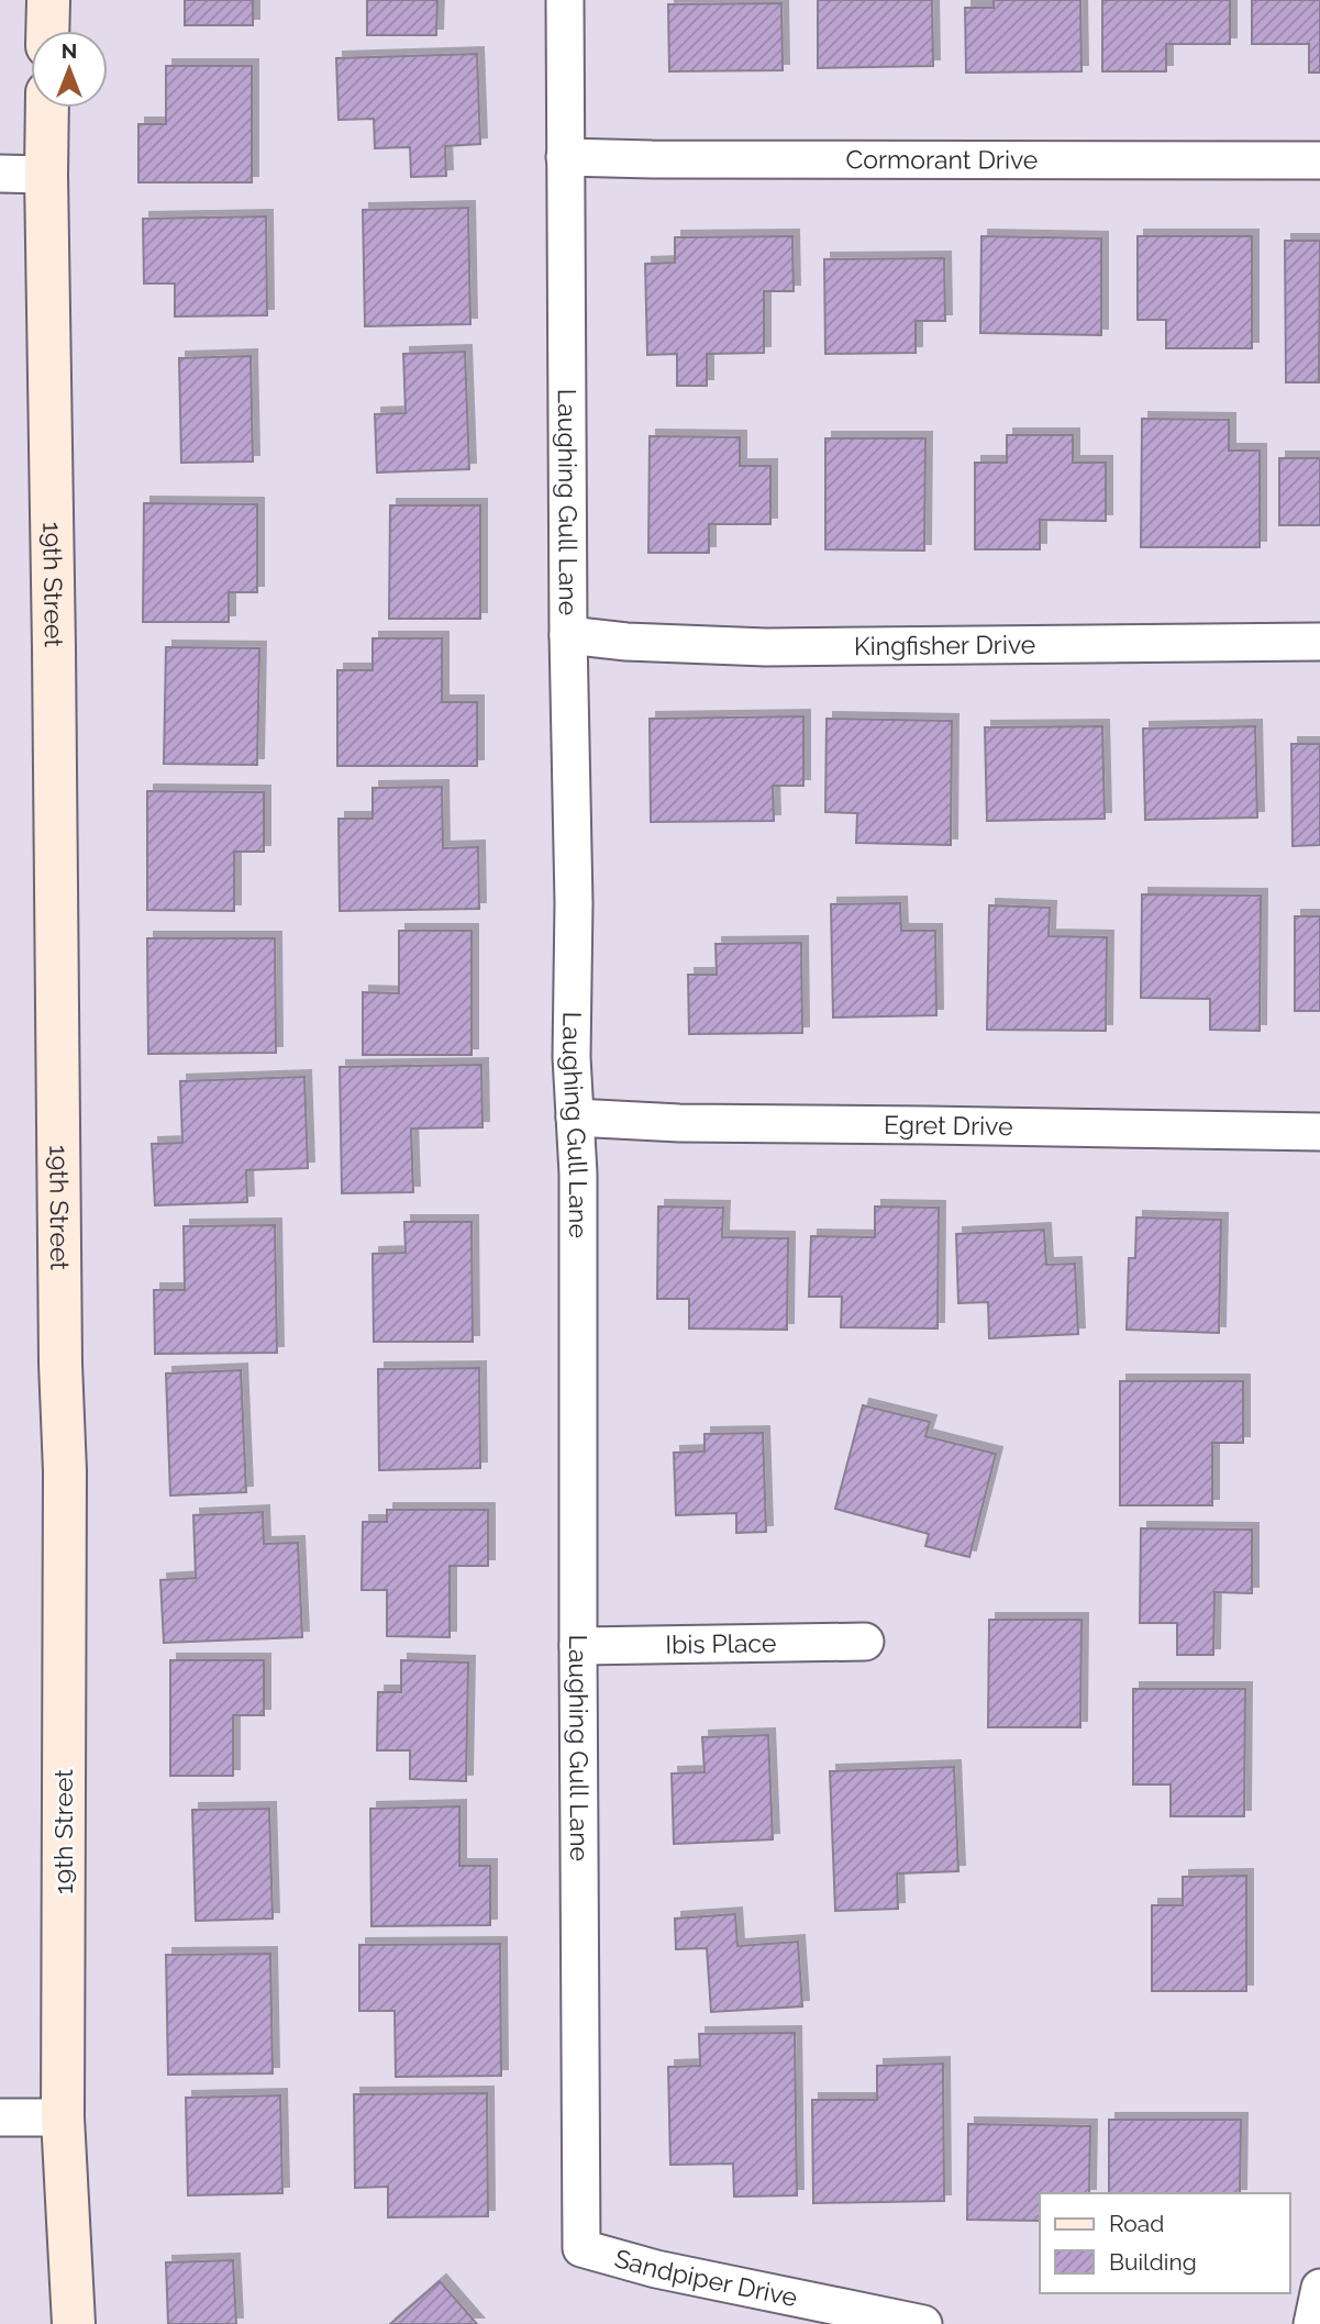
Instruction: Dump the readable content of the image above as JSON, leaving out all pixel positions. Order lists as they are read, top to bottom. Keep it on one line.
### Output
{"streets":{"street":["Cormorant Drive","Laughing Gull Lane","19th Street","Kingfisher Drive","Egret Drive","Ibis Place","Sandpiper Drive"]},"crossings":[["Cormorant Drive","Laughing Gull Lane"],["Laughing Gull Lane","Kingfisher Drive"],["Laughing Gull Lane","Egret Drive"],["Laughing Gull Lane","Ibis Place"],["Laughing Gull Lane","Sandpiper Drive"]],"legend":["Road","Building"],"north":"top"}
